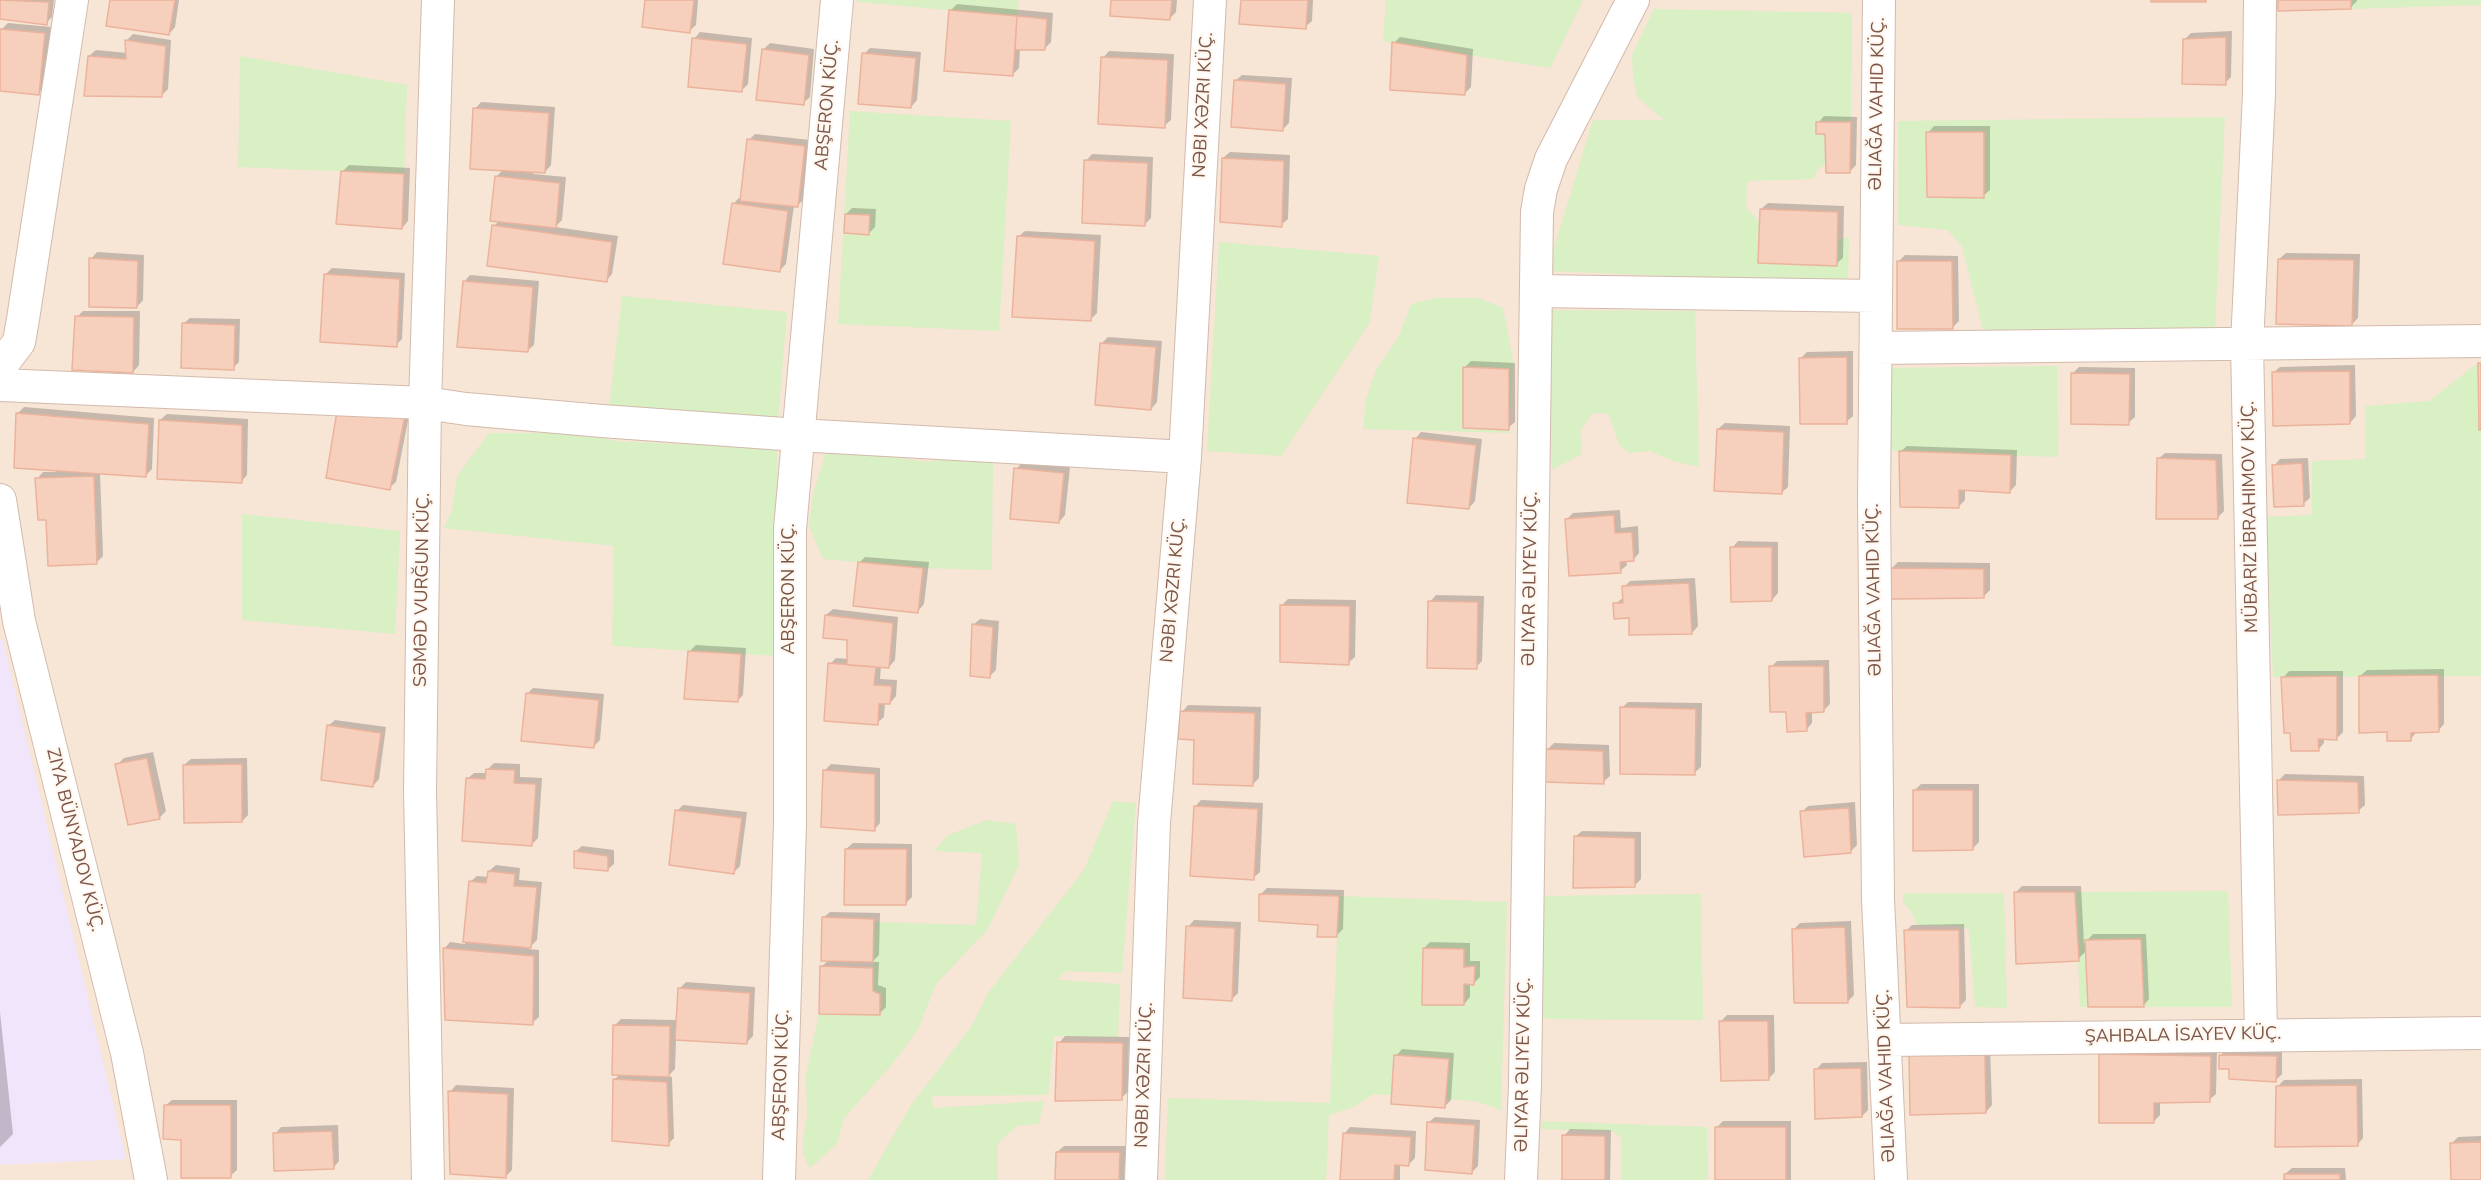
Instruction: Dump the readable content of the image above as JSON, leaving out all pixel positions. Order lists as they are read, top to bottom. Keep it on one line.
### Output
{"streets":{"street":["ƏLIAĞA VAHID KÜÇ.","ABŞERON KÜÇ.","NƏBI XƏZRI KÜÇ.","MÜBARIZ İBRAHIMOV KÜÇ.","ƏLIYAR ƏLIYEV KÜÇ.","SƏMƏD VURĞUN KÜÇ.","ZIYA BÜNYADOV KÜÇ.","ŞAHBALA İSAYEV KÜÇ."]},"crossings":[["ƏLIAĞA VAHID KÜÇ.","ŞAHBALA İSAYEV KÜÇ."],["MÜBARIZ İBRAHIMOV KÜÇ.","ŞAHBALA İSAYEV KÜÇ."]]}
